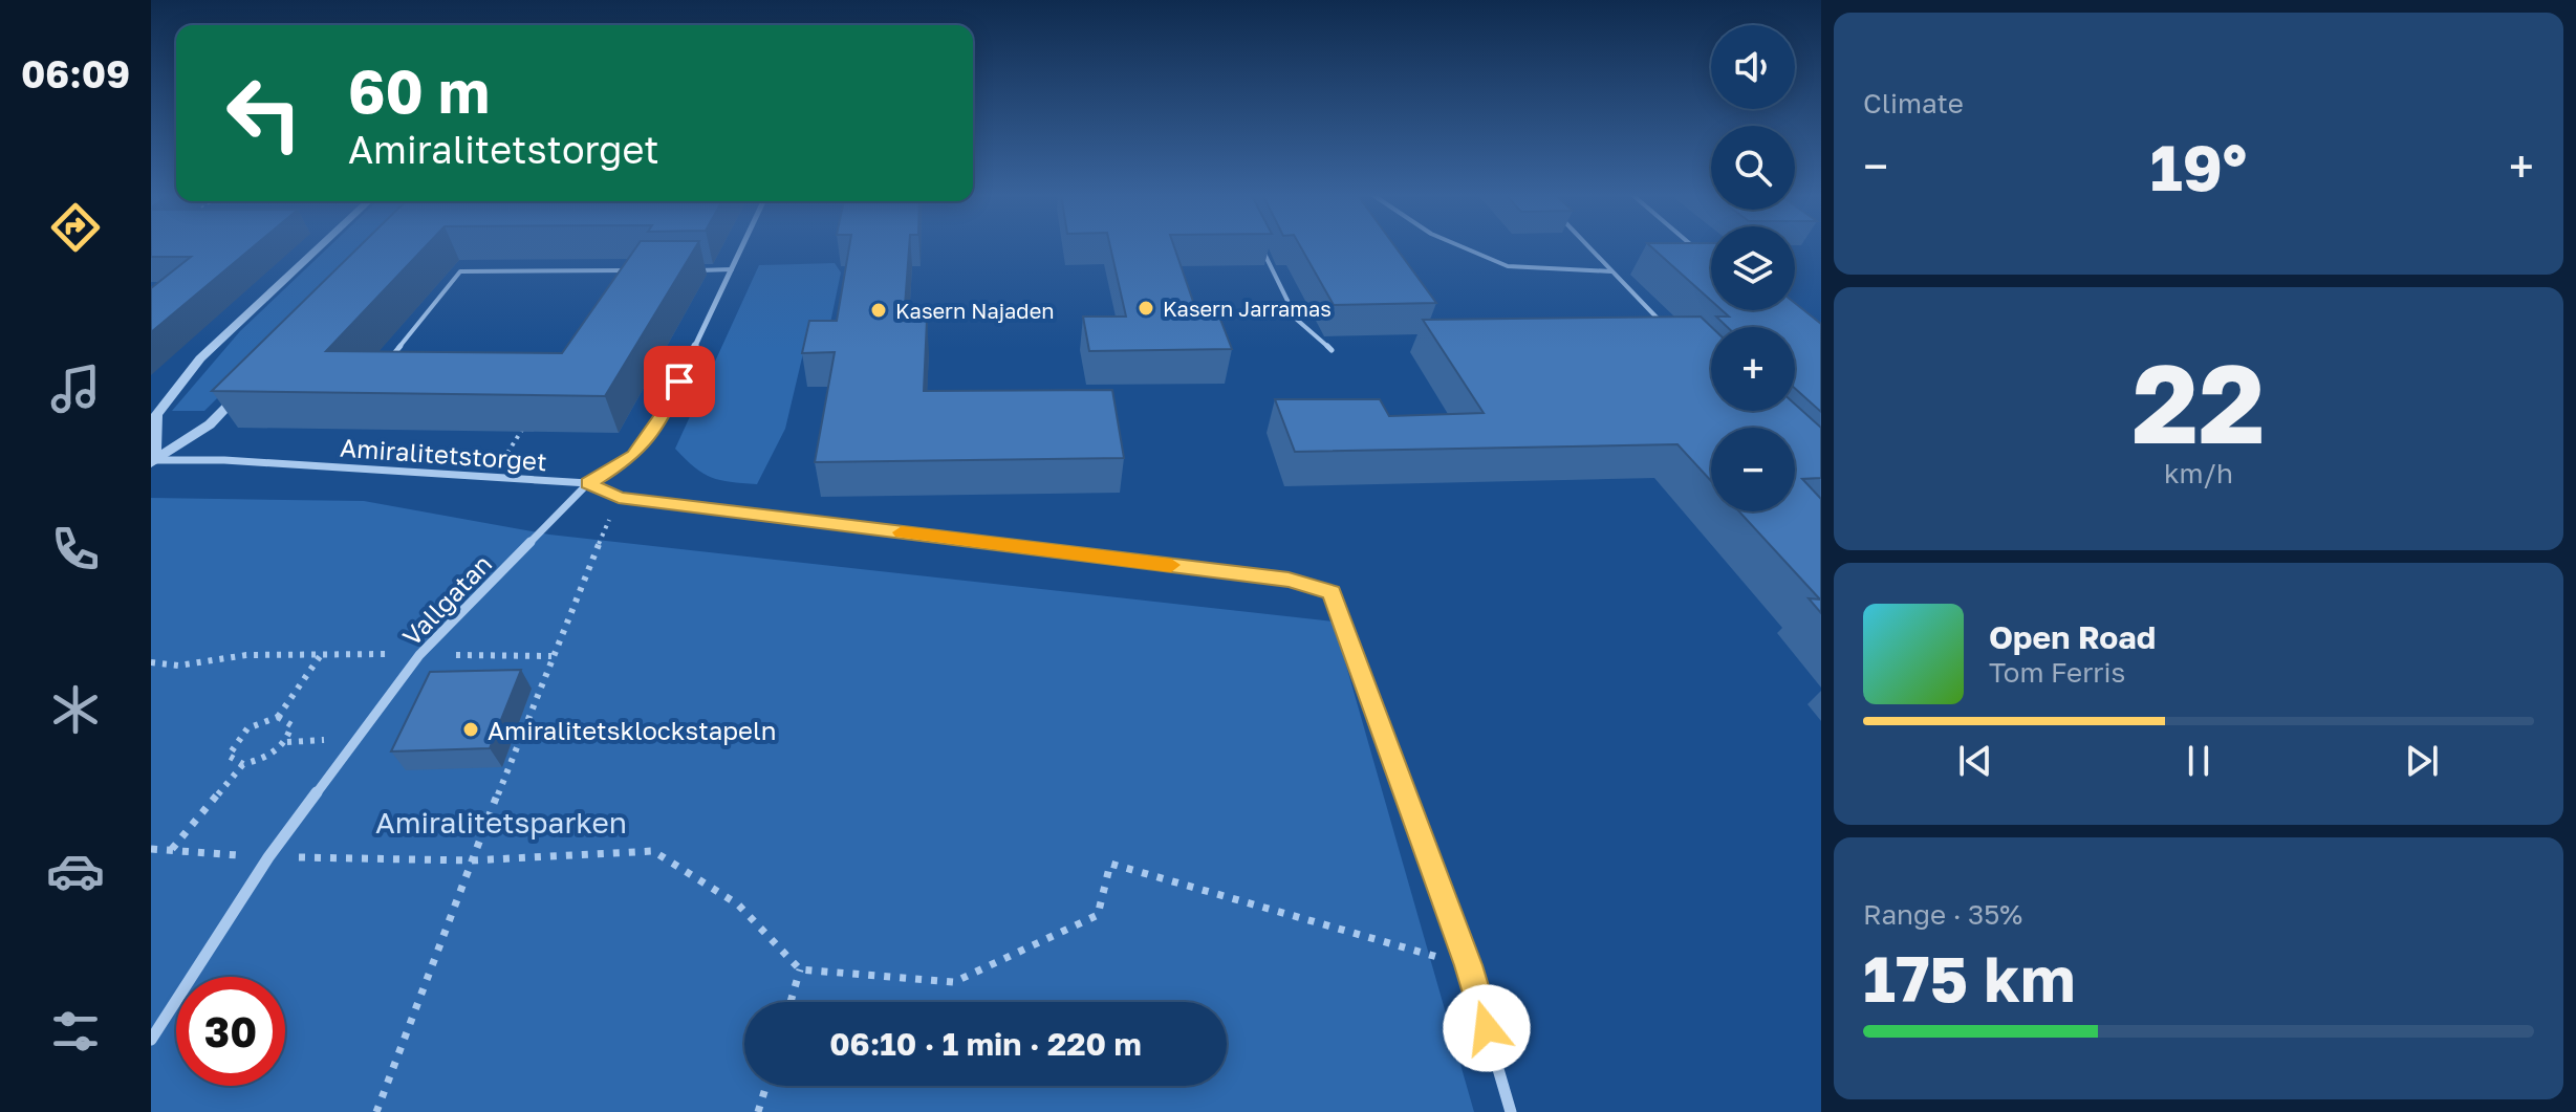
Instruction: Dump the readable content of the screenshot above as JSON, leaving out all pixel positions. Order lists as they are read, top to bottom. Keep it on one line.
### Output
{"streets":{"street":["Amiralitetstorget","Vallgatan"]},"crossings":[["Amiralitetstorget","Vallgatan"]],"parks":["Amiralitetsparken"],"places":["Kasern Jarramas","Kasern Najaden","Amiralitetsklockstapeln"],"page":{"tabs":"06:09","tile":["Climate",["22","km/h"],["Range · 35%","175 km"]],"map_buttons":["+","−"],"turn":["60 m","Amiralitetstorget"],"heat":["−","19°","+"],"song":["Open Road","Tom Ferris"],"limit":"30","trip":"06:10 · 1 min · 220 m"}}
